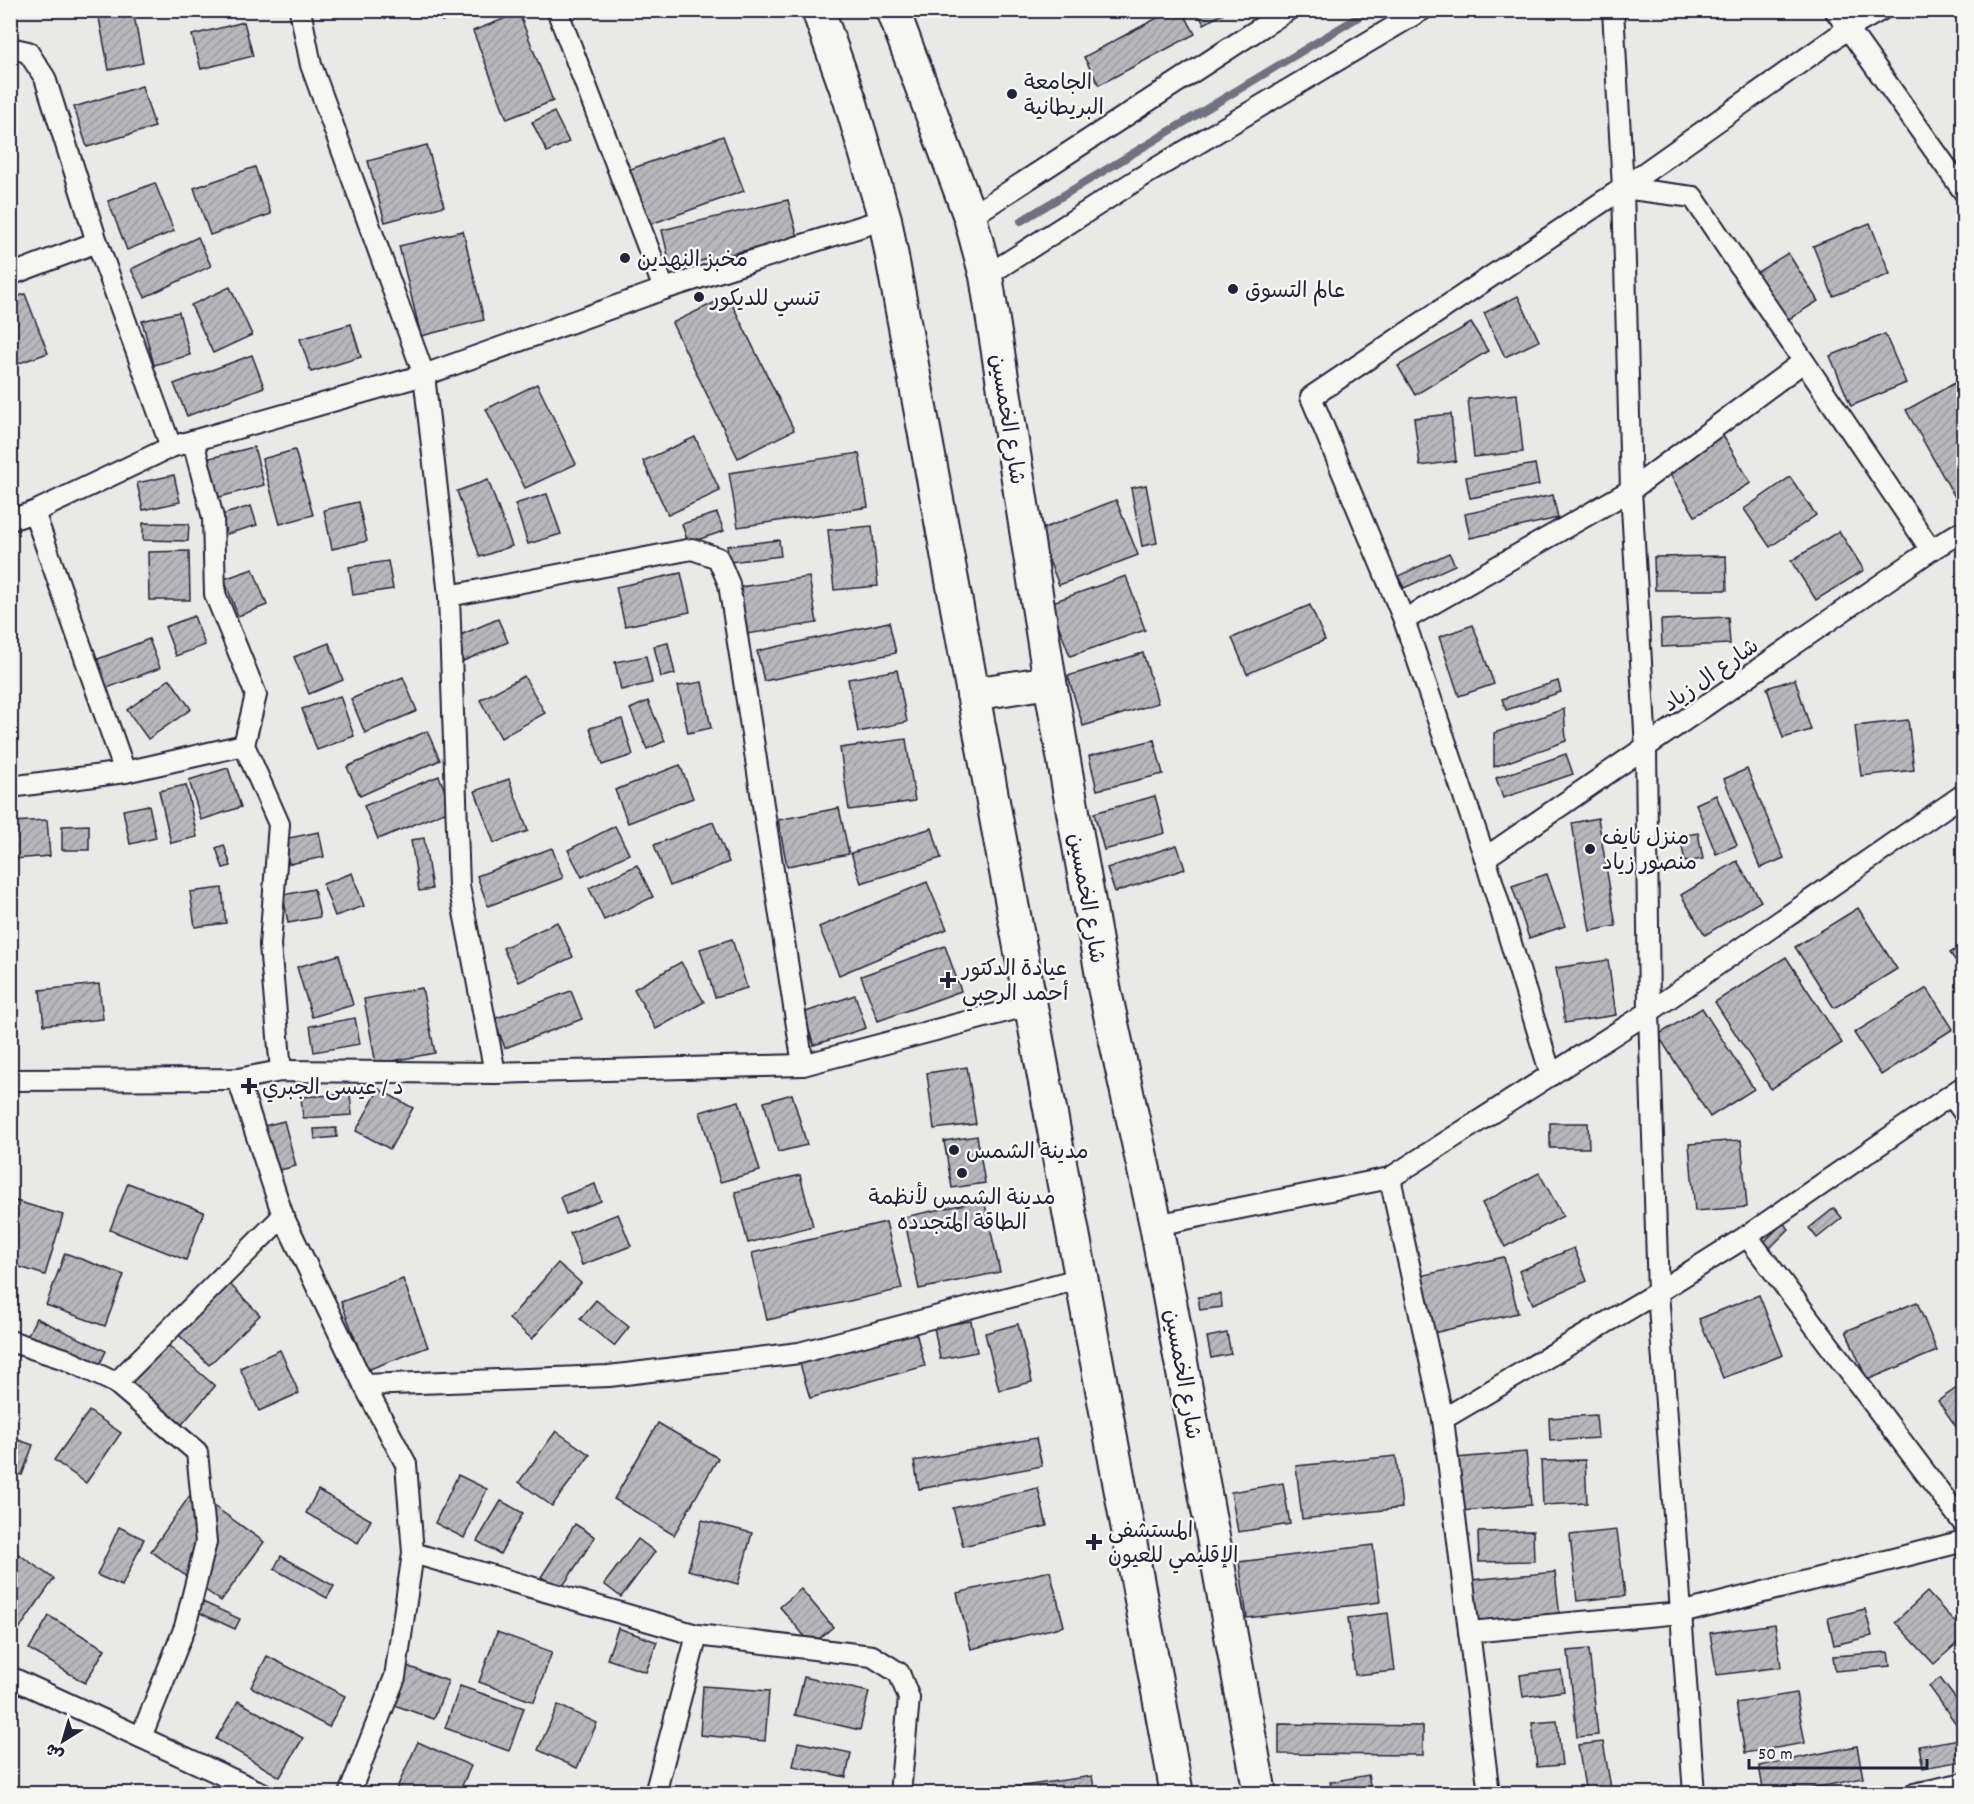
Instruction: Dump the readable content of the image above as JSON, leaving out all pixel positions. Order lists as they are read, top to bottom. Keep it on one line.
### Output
{"streets":{"main road":["شارع الخمسين"],"street":["شارع ال زياد"]},"places":{"other":["الجامعة البريطانية","مخبز النهدين","عالم التسوق","تنسي للديكور","منزل نايف منصور زياد","مدينة الشمس","مدينة الشمس لأنظمة الطاقة المتجدده"],"health":["عيادة الدكتور أحمد الرحبي","د / عيسى الجبري","المستشفى الإقليمي للعيون"]},"scale_bar":"50 m","north":"bottom left"}
